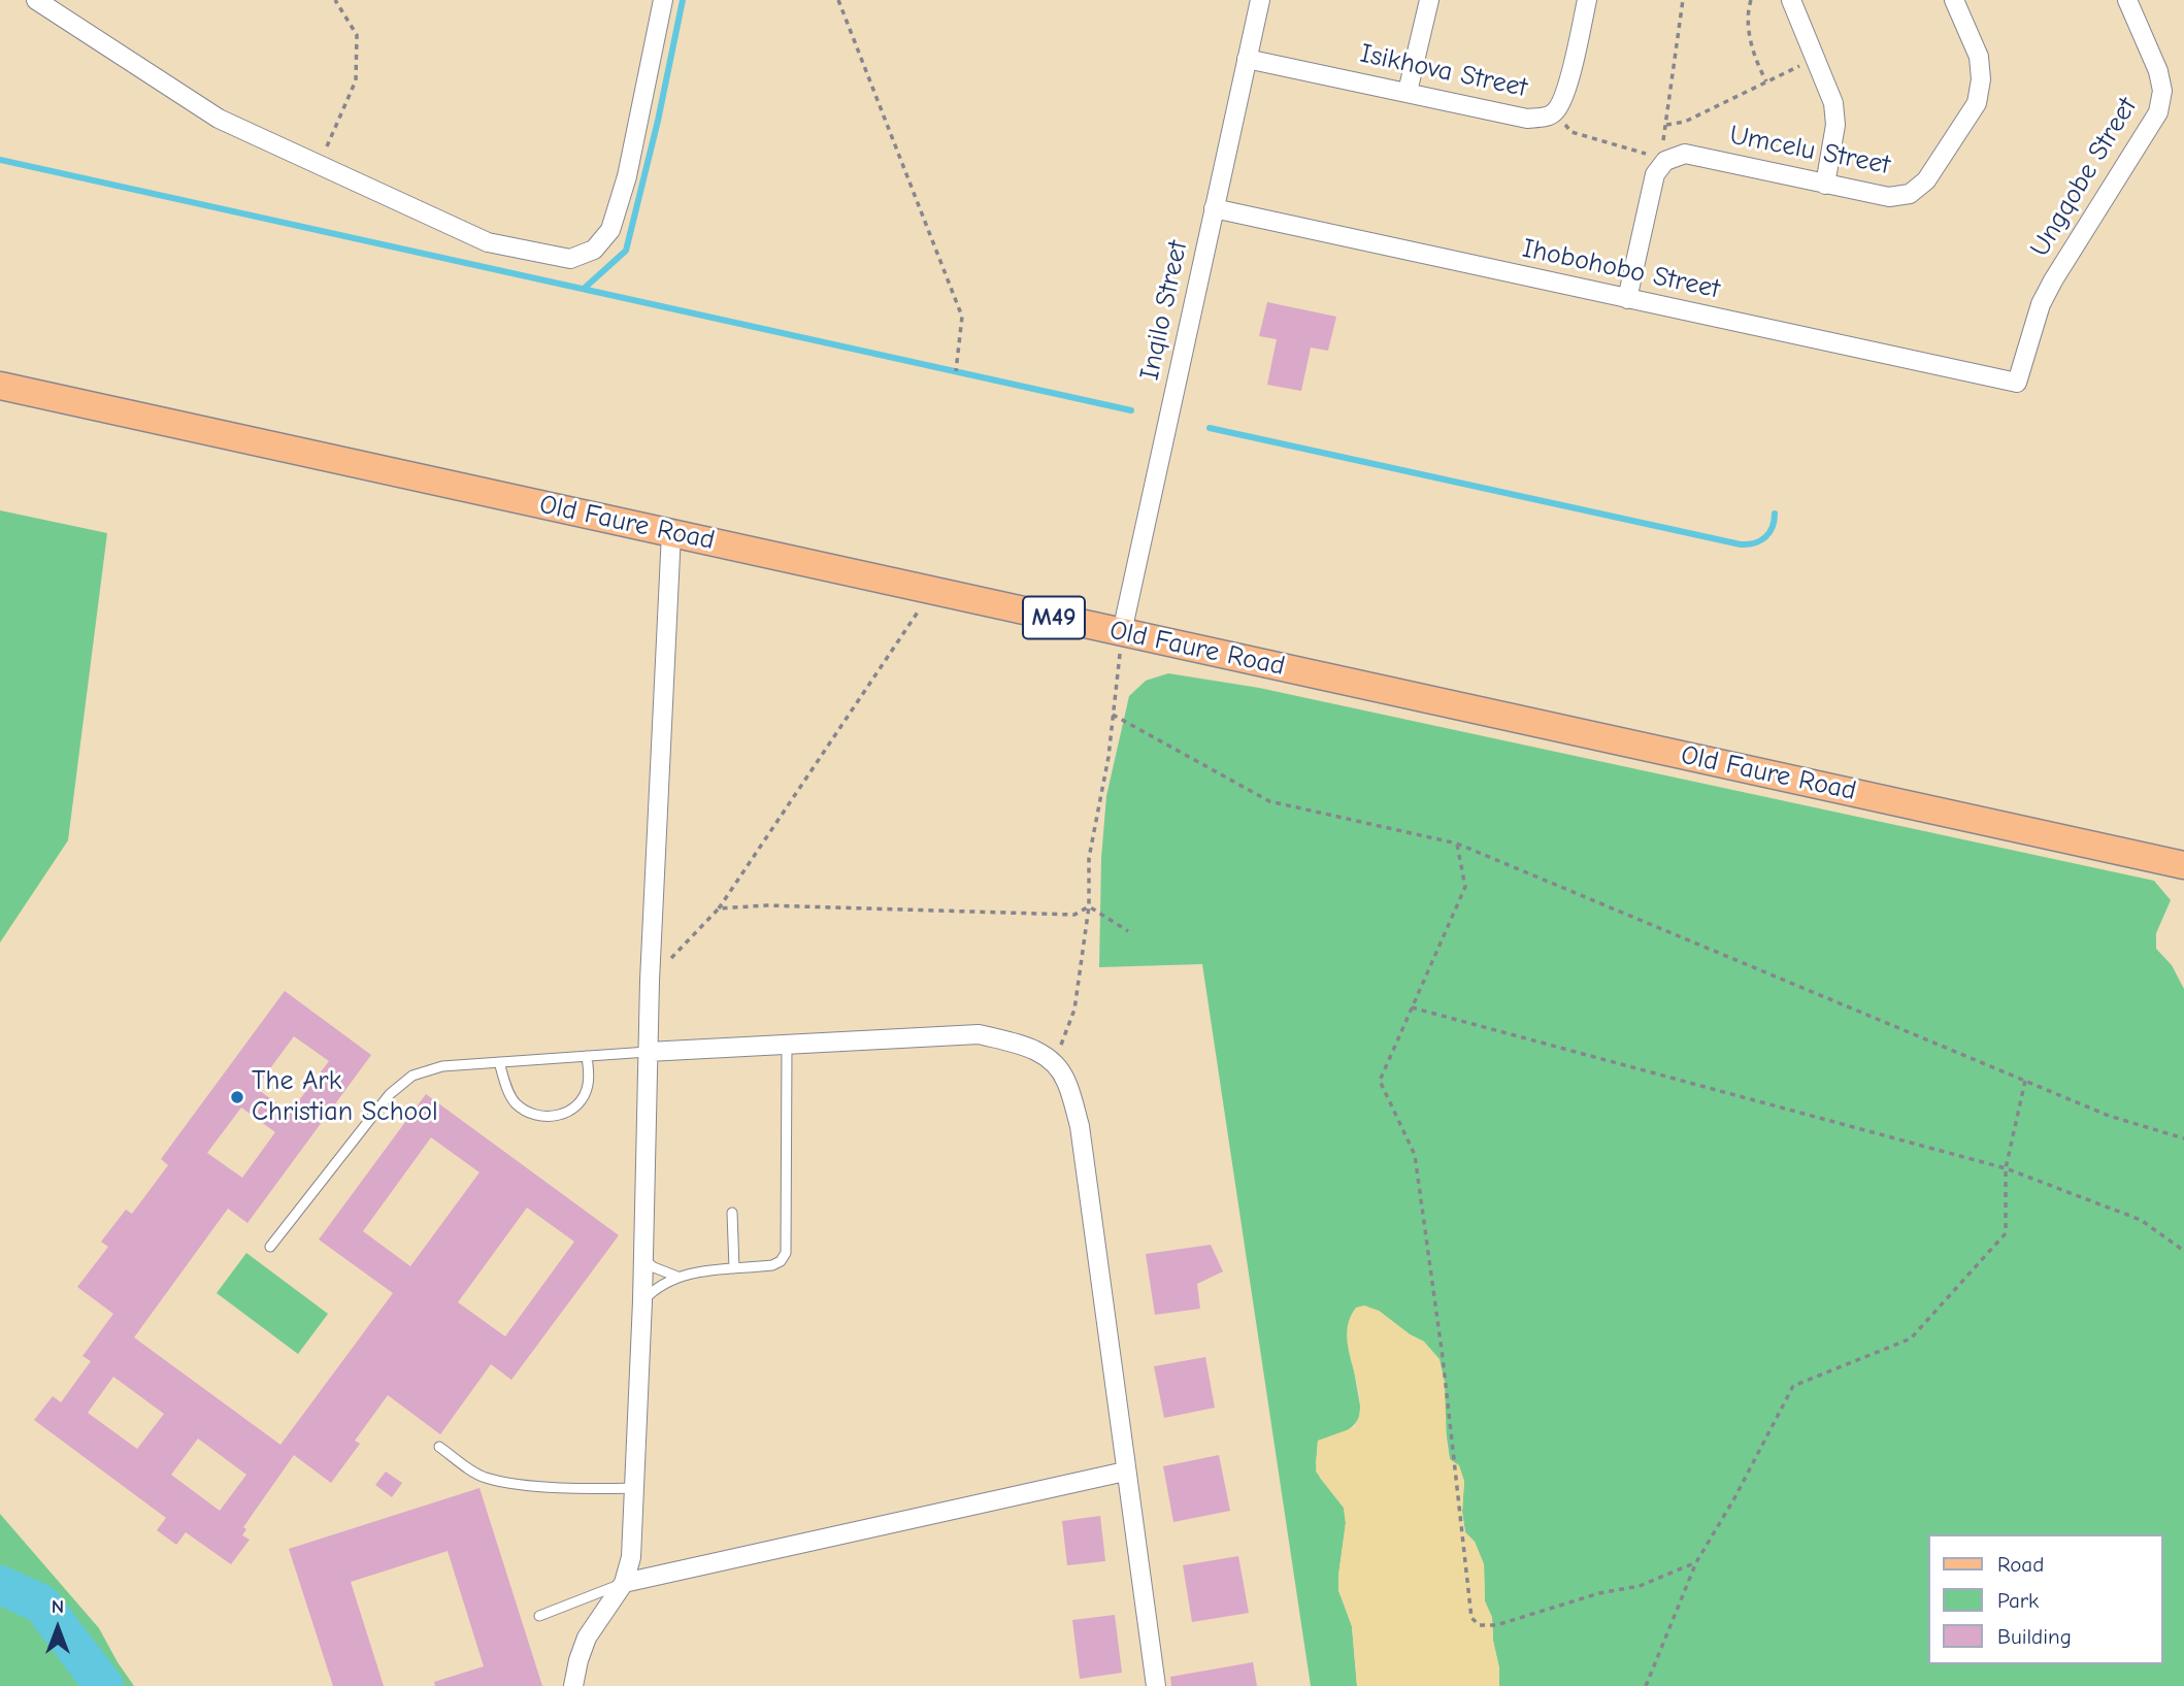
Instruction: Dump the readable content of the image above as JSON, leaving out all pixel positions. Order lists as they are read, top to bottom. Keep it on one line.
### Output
{"streets":{"main road":["Old Faure Road","M49"],"street":["Isikhova Street","Umcelu Street","Ungqobe Street","Ihobohobo Street","Inqilo Street"]},"crossings":[["Isikhova Street","Inqilo Street"],["Ungqobe Street","Ihobohobo Street"],["Ihobohobo Street","Inqilo Street"],["Inqilo Street","Old Faure Road"]],"places":["The Ark Christian School"],"legend":["Road","Park","Building"],"north":"top"}
